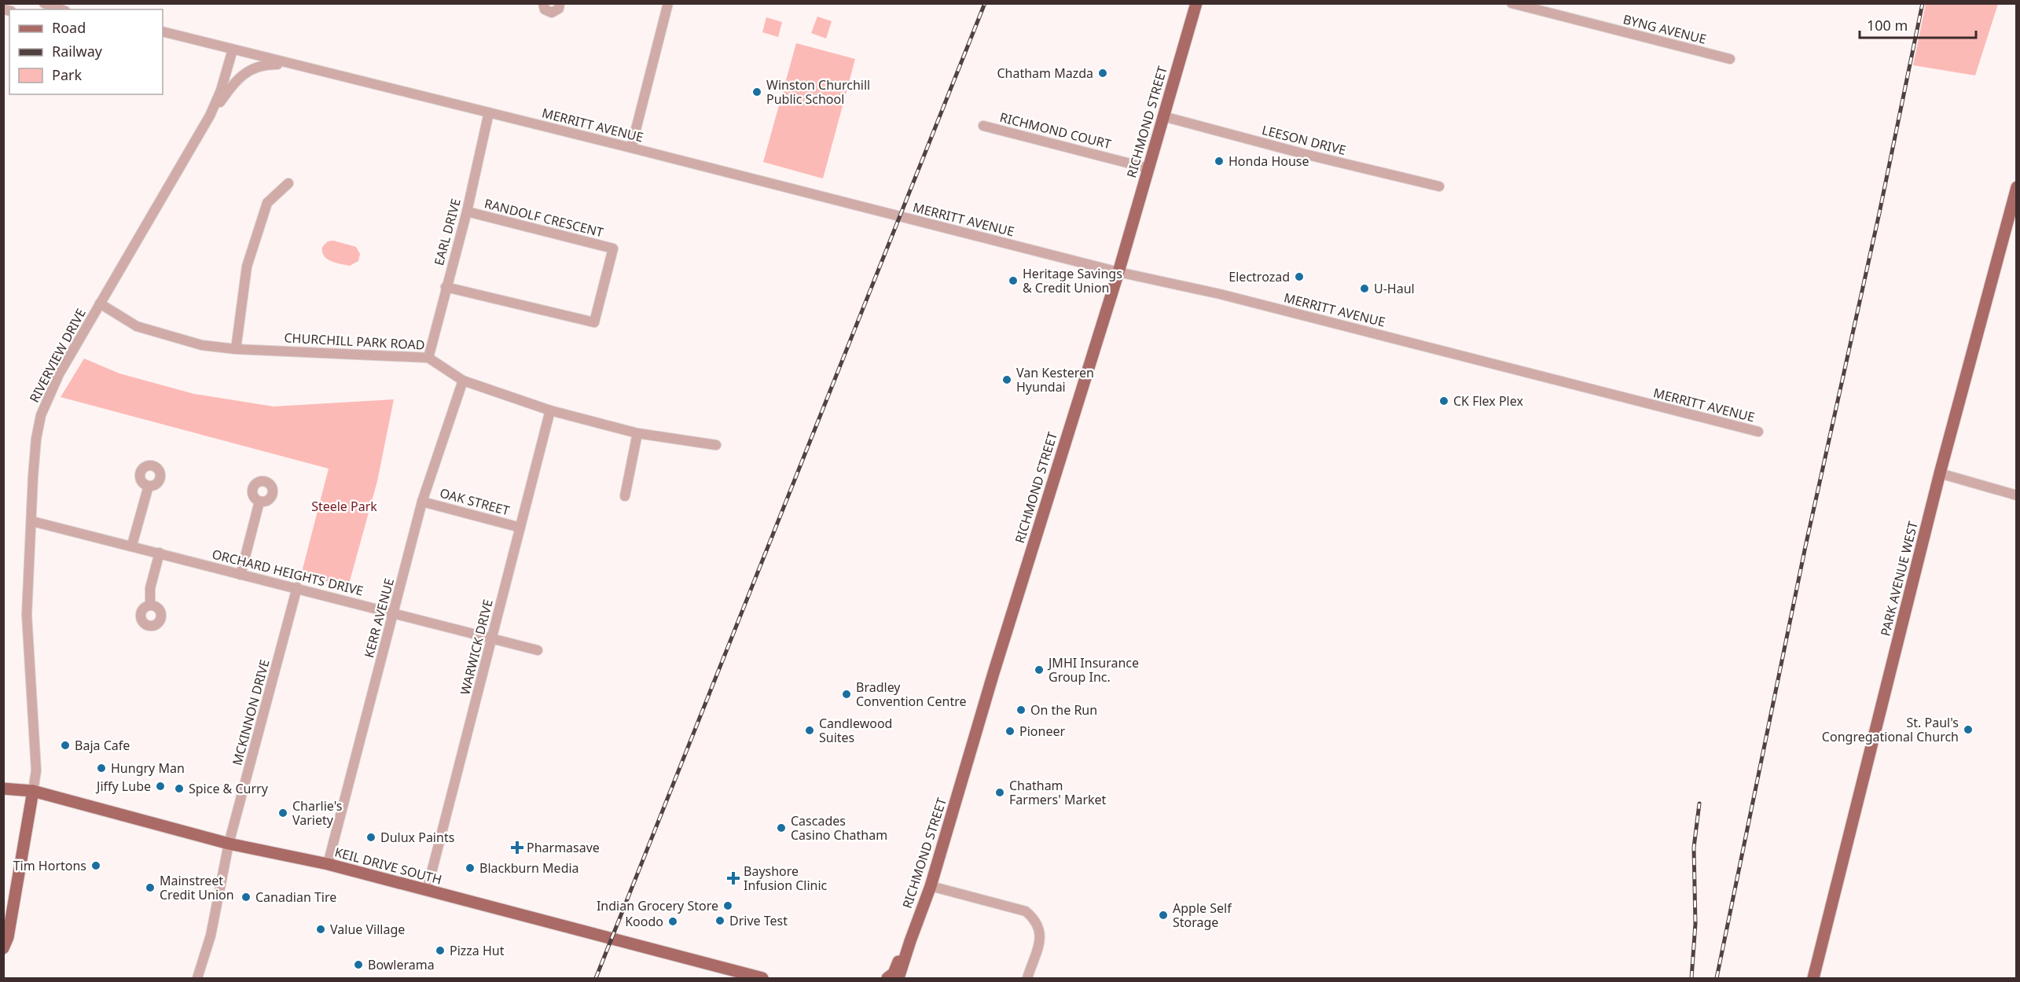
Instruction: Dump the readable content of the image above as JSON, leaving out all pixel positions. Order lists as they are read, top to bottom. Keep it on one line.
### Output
{"streets":{"main road":["RICHMOND STREET","PARK AVENUE WEST","KEIL DRIVE SOUTH"],"street":["BYNG AVENUE","MERRITT AVENUE","RICHMOND COURT","LEESON DRIVE","RANDOLF CRESCENT","EARL DRIVE","CHURCHILL PARK ROAD","RIVERVIEW DRIVE","OAK STREET","ORCHARD HEIGHTS DRIVE","KERR AVENUE","WARWICK DRIVE","MCKINNON DRIVE"]},"crossings":[["RICHMOND STREET","MERRITT AVENUE"],["RICHMOND STREET","RICHMOND COURT"],["RICHMOND STREET","LEESON DRIVE"],["MERRITT AVENUE","EARL DRIVE"],["MERRITT AVENUE","RIVERVIEW DRIVE"],["RANDOLF CRESCENT","EARL DRIVE"],["EARL DRIVE","CHURCHILL PARK ROAD"],["CHURCHILL PARK ROAD","RIVERVIEW DRIVE"],["CHURCHILL PARK ROAD","KERR AVENUE"],["CHURCHILL PARK ROAD","WARWICK DRIVE"],["RIVERVIEW DRIVE","ORCHARD HEIGHTS DRIVE"],["RIVERVIEW DRIVE","KEIL DRIVE SOUTH"],["OAK STREET","KERR AVENUE"],["OAK STREET","WARWICK DRIVE"],["ORCHARD HEIGHTS DRIVE","KERR AVENUE"],["ORCHARD HEIGHTS DRIVE","WARWICK DRIVE"],["ORCHARD HEIGHTS DRIVE","MCKINNON DRIVE"],["KERR AVENUE","KEIL DRIVE SOUTH"],["WARWICK DRIVE","KEIL DRIVE SOUTH"],["MCKINNON DRIVE","KEIL DRIVE SOUTH"]],"parks":["Steele Park"],"places":{"other":["Chatham Mazda","Winston Churchill Public School","Honda House","Electrozad","Heritage Savings & Credit Union","U-Haul","Van Kesteren Hyundai","CK Flex Plex","JMHI Insurance Group Inc.","Bradley Convention Centre","On the Run","St. Paul's Congregational Church","Candlewood Suites","Pioneer","Baja Cafe","Hungry Man","Jiffy Lube","Spice & Curry","Chatham Farmers' Market","Charlie's Variety","Cascades Casino Chatham","Dulux Paints","Tim Hortons","Blackburn Media","Mainstreet Credit Union","Canadian Tire","Indian Grocery Store","Apple Self Storage","Drive Test","Koodo","Value Village","Pizza Hut","Bowlerama"],"health":["Pharmasave","Bayshore Infusion Clinic"]},"legend":["Road","Railway","Park"],"scale_bar":"100 m"}
